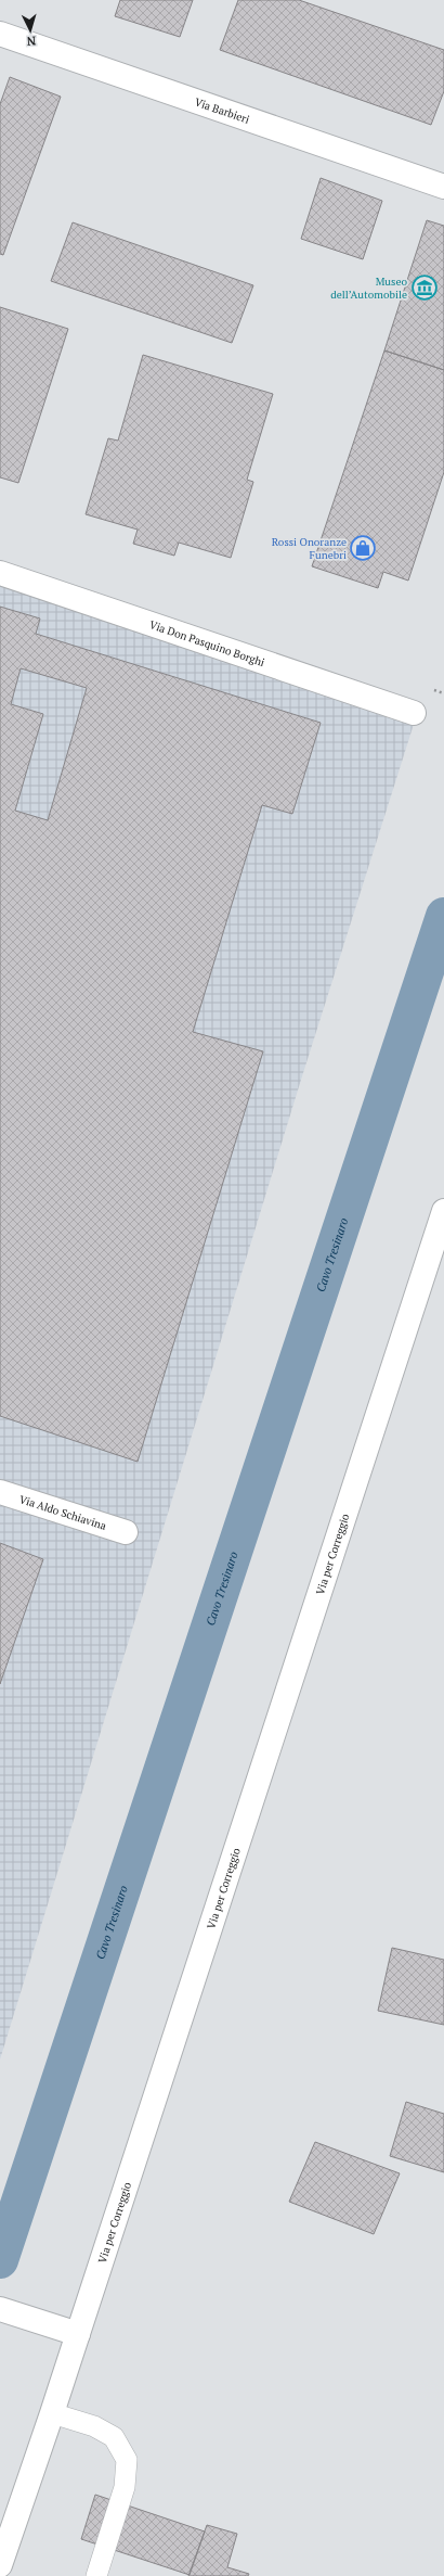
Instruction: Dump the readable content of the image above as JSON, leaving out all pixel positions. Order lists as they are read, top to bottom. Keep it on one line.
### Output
{"streets":{"street":["Via Barbieri","Via Don Pasquino Borghi","Via Aldo Schiavina","Via per Correggio"]},"water":["Cavo Tresinaro"],"places":{"museum":["Museo dell’Automobile"],"shop":["Rossi Onoranze Funebri"]},"north":"bottom"}
